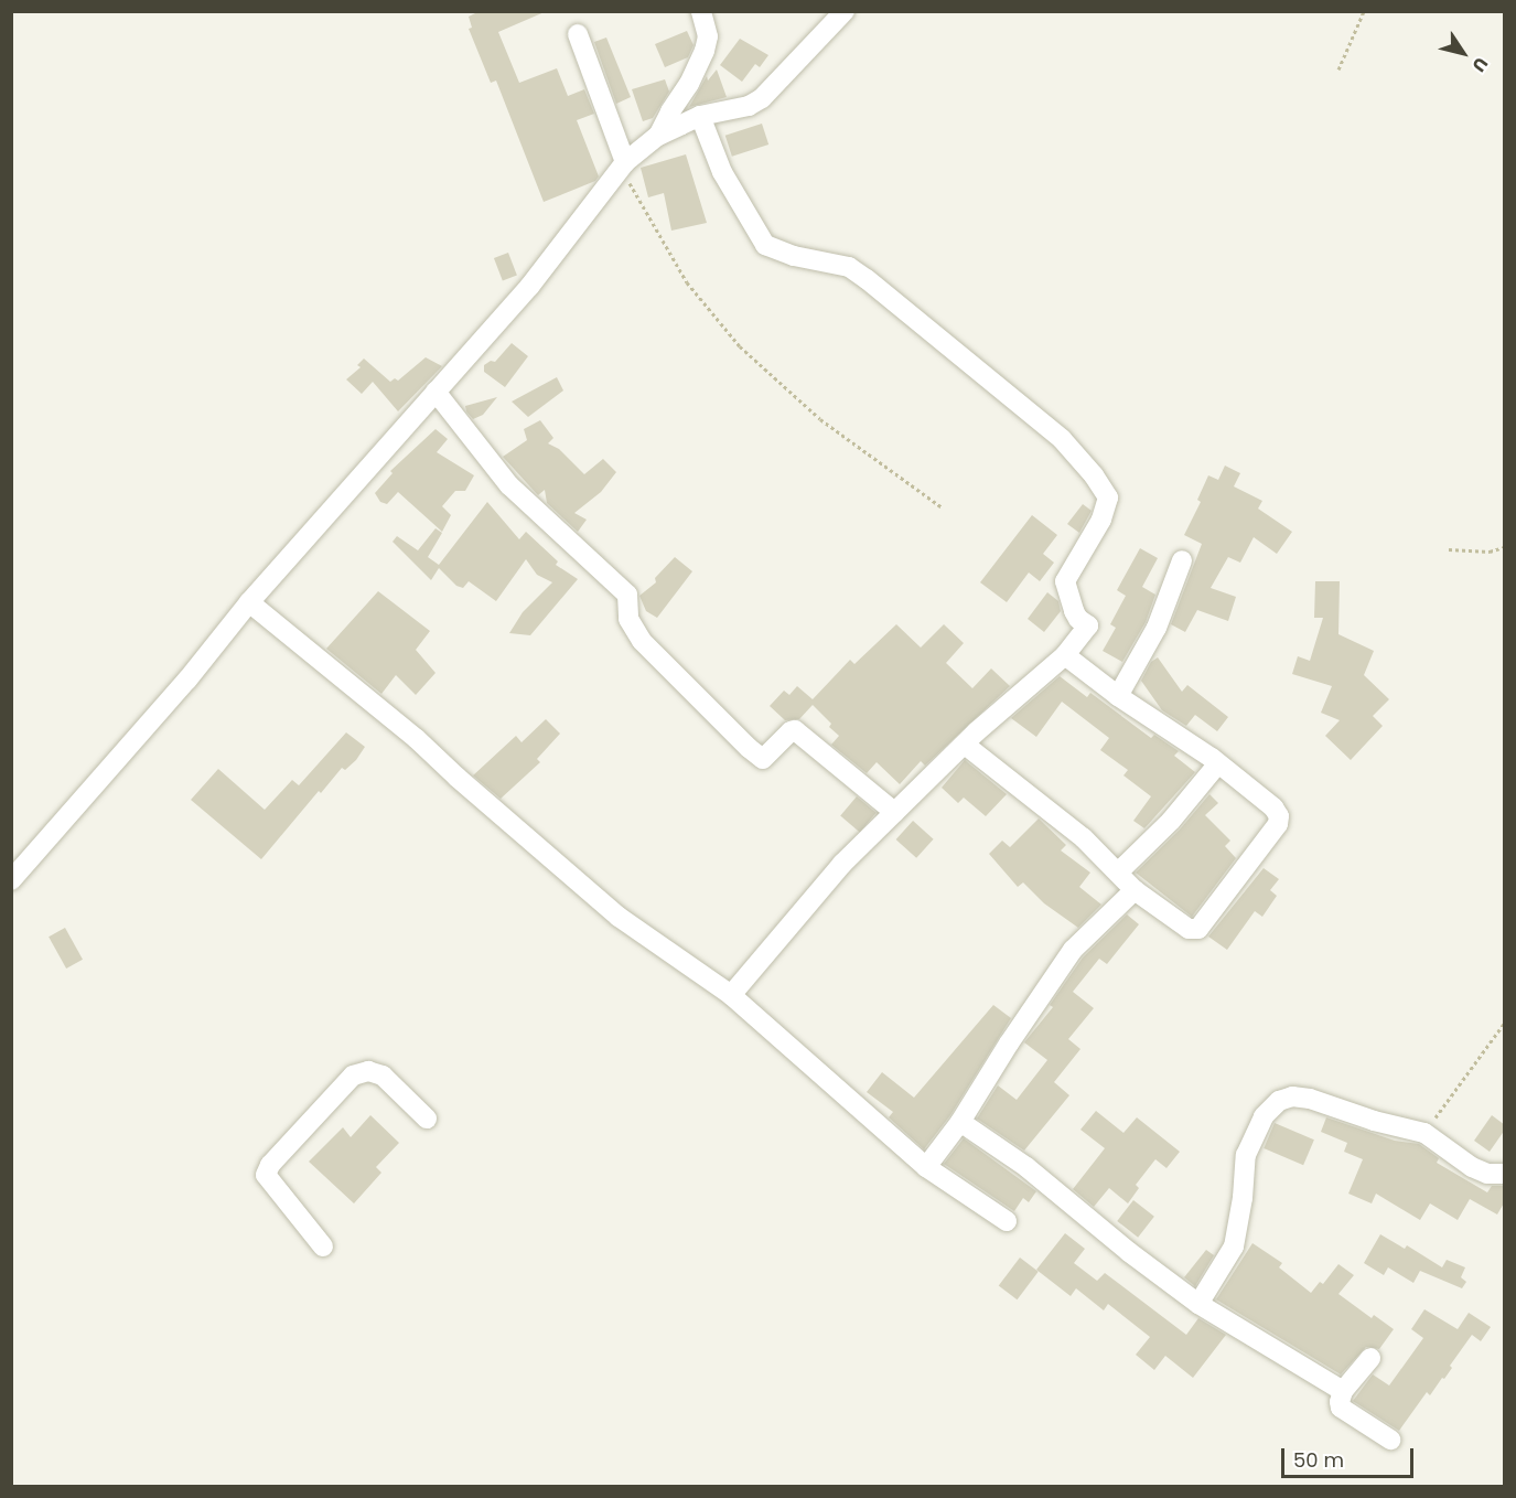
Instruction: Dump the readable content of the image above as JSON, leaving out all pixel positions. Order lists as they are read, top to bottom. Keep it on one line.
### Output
{"scale_bar":"50 m","north":"bottom right"}
